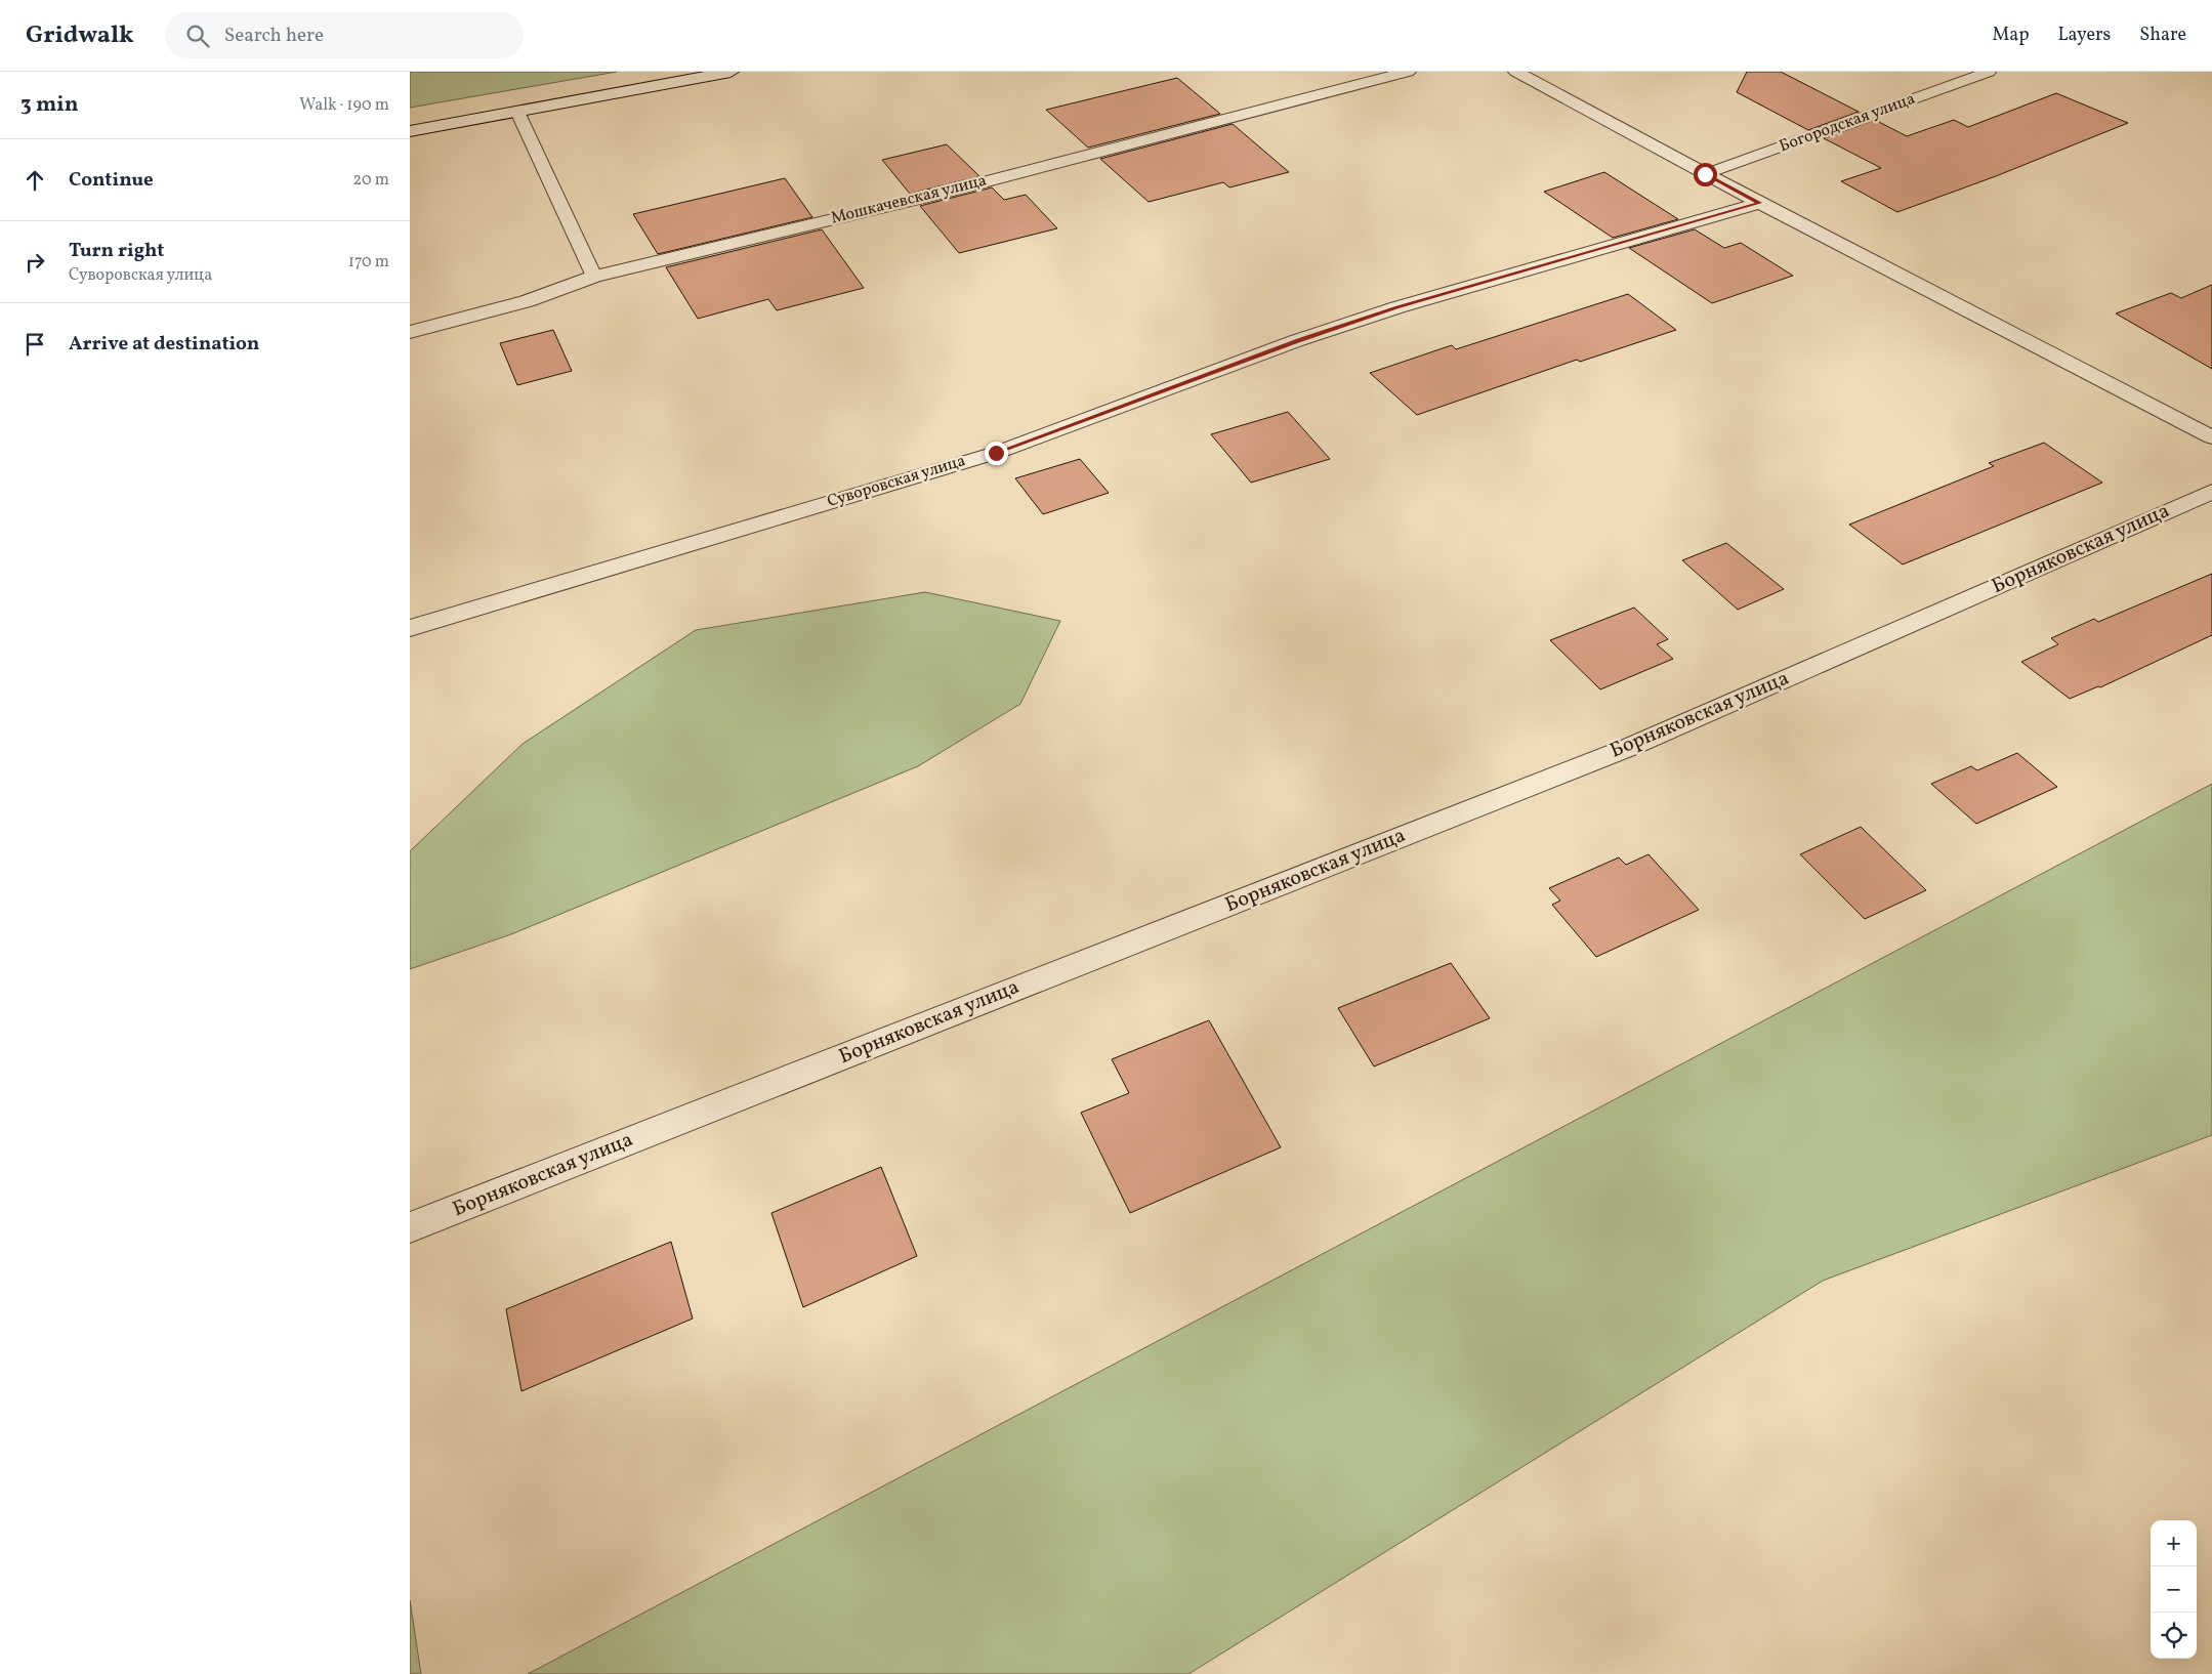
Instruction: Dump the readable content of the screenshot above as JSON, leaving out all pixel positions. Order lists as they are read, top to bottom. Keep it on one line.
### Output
{"streets":{"street":["Мошкачевская улица","Суворовская улица","Борняковская улица"],"lane":["Богородская улица"]},"page":{"header":"Gridwalk","search":"Search here","nav":["Map","Layers","Share"],"heading":["3 min","Walk · 190 m"],"list":[["Continue","20 m"],["Turn right","Суворовская улица","170 m"],"Arrive at destination"],"map_buttons":["+","−"]}}
